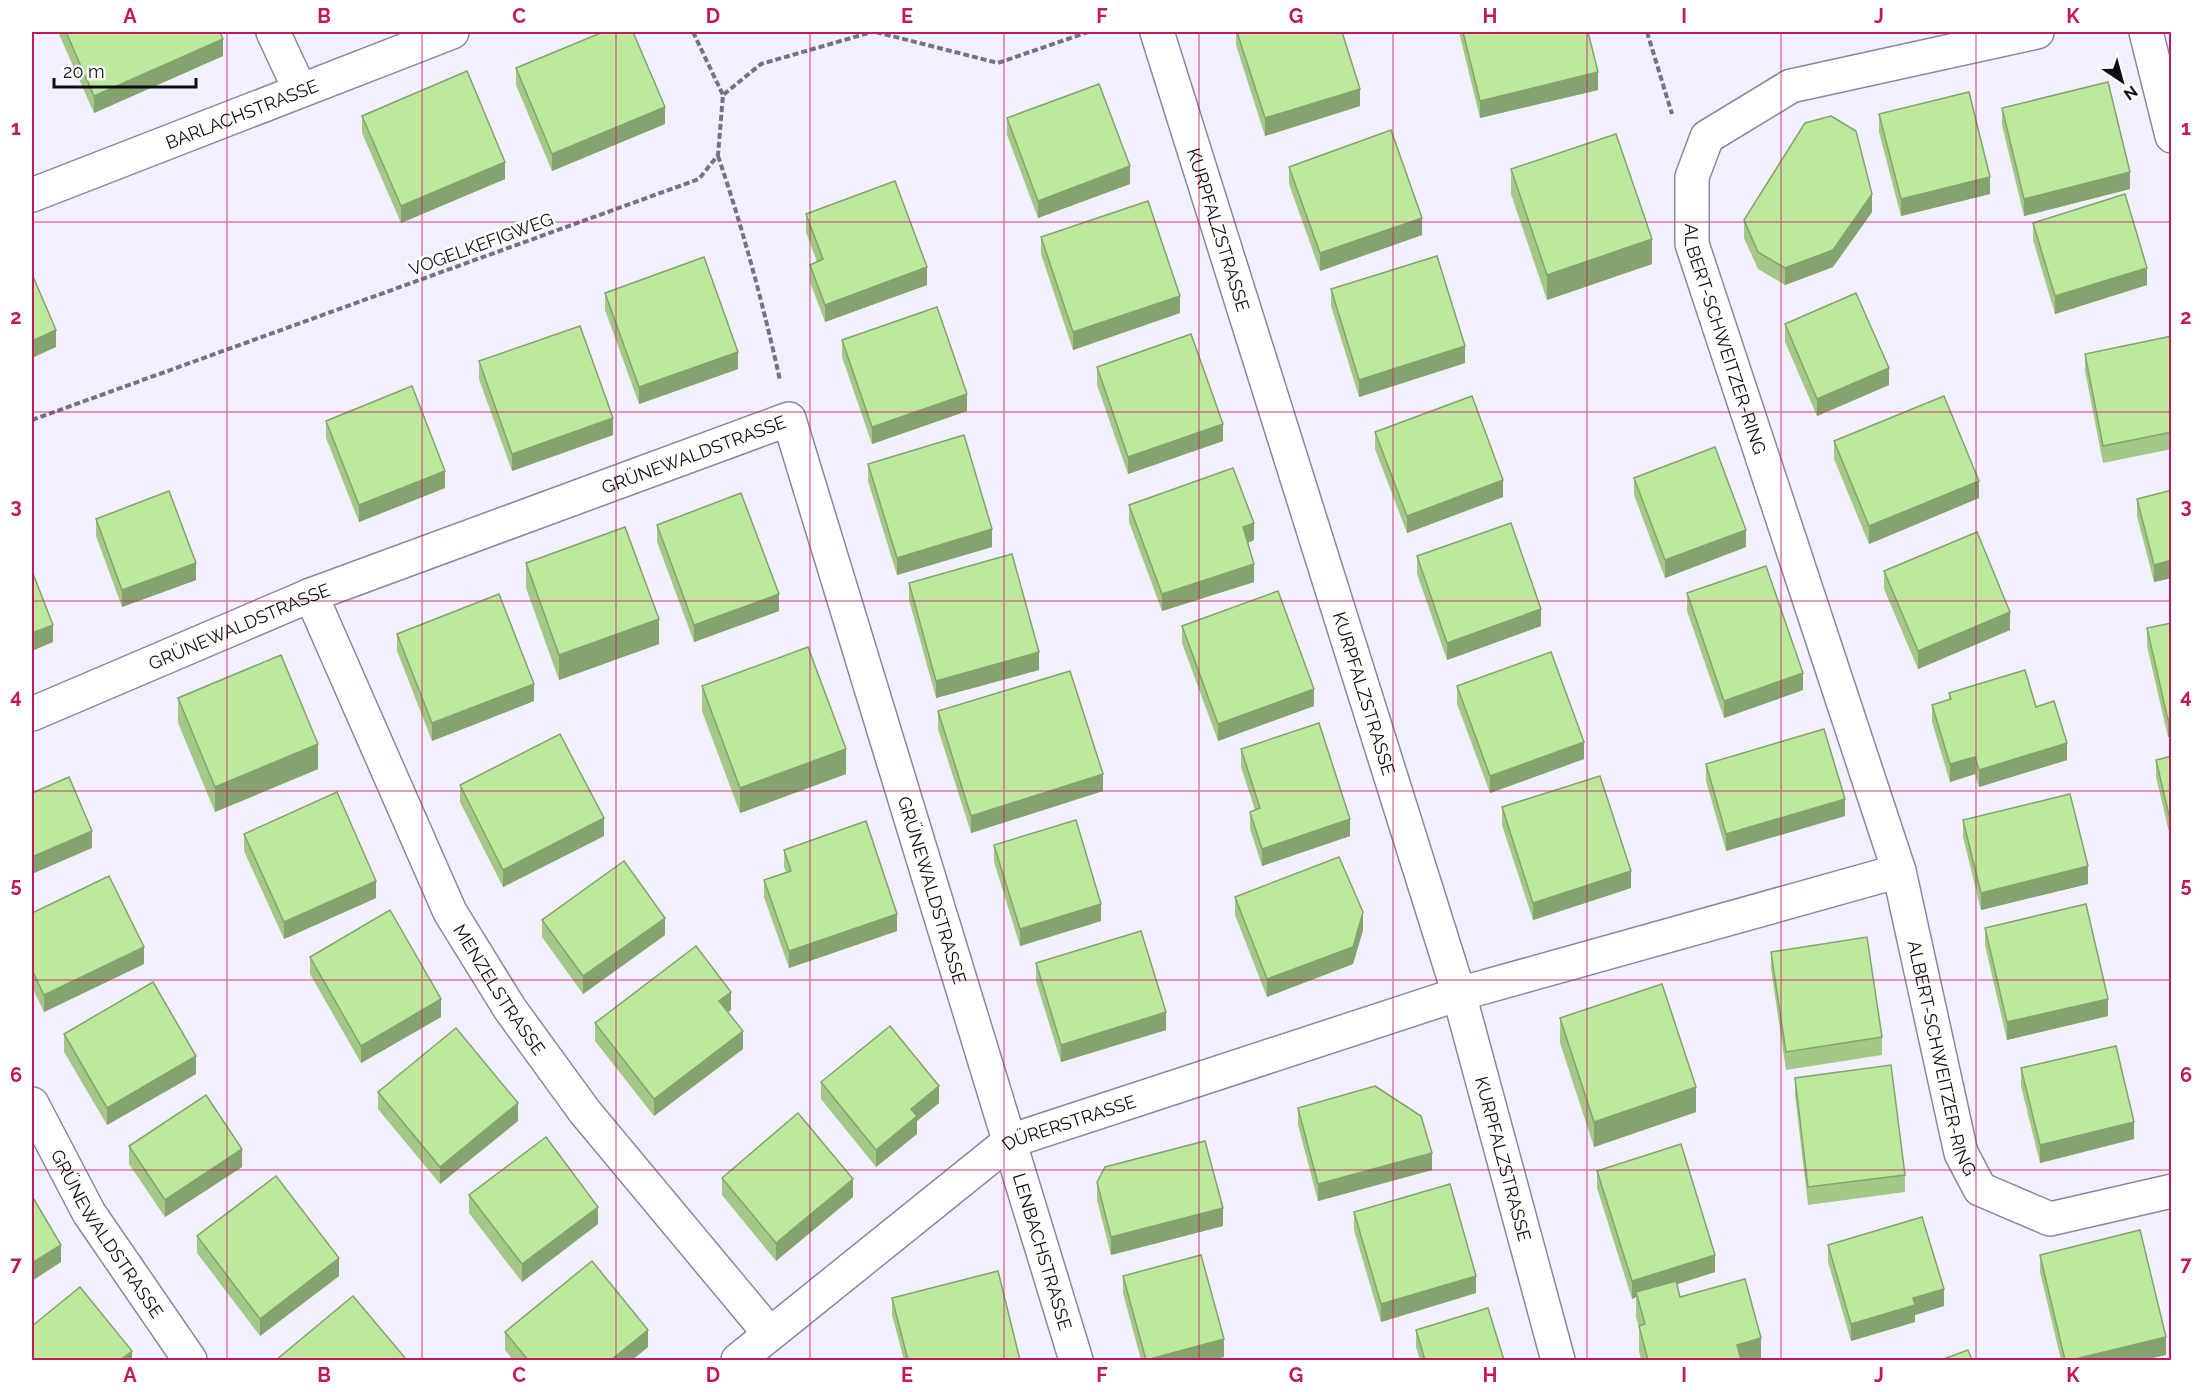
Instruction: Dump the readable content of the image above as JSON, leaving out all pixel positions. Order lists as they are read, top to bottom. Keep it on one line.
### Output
{"streets":{"street":["BARLACHSTRASSE","KURPFALZSTRASSE","ALBERT-SCHWEITZER-RING","GRÜNEWALDSTRASSE","MENZELSTRASSE","DÜRERSTRASSE","LENBACHSTRASSE"],"path":["VOGELKEFIGWEG"]},"crossings":[["KURPFALZSTRASSE","DÜRERSTRASSE"],["GRÜNEWALDSTRASSE","MENZELSTRASSE"],["GRÜNEWALDSTRASSE","DÜRERSTRASSE"],["GRÜNEWALDSTRASSE","LENBACHSTRASSE"],["MENZELSTRASSE","DÜRERSTRASSE"],["DÜRERSTRASSE","LENBACHSTRASSE"]],"scale_bar":"20 m","north":"bottom right","grid":{"columns":["A","B","C","D","E","F","G","H","I","J","K"],"rows":["1","2","3","4","5","6","7"]}}
